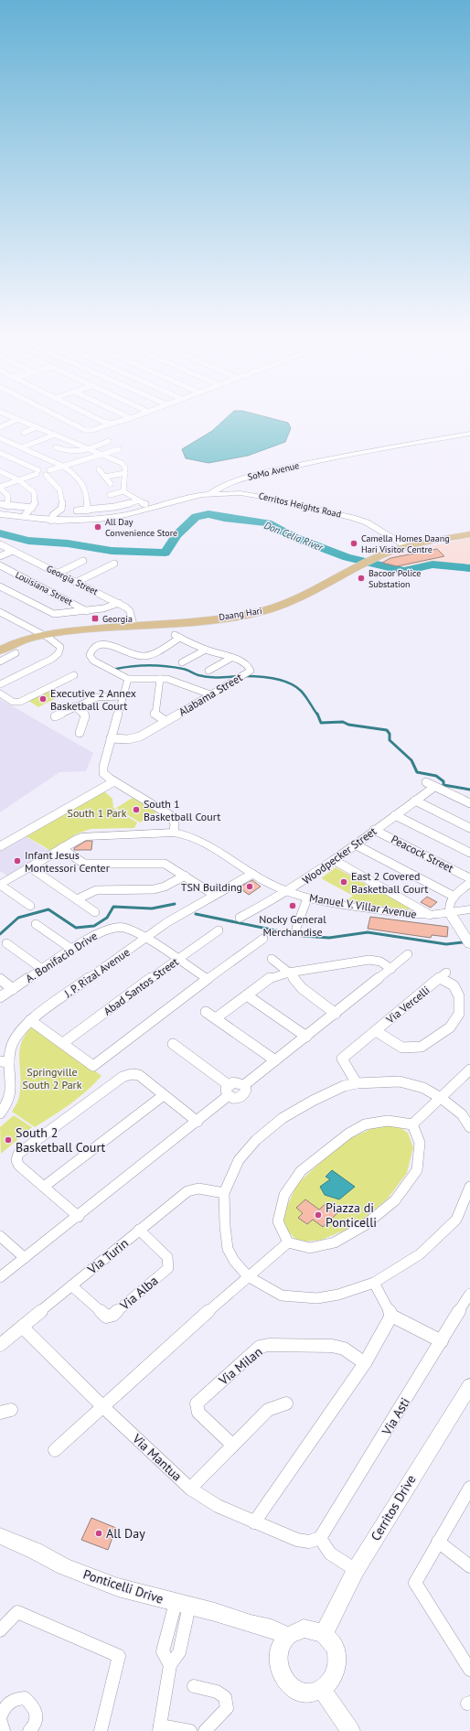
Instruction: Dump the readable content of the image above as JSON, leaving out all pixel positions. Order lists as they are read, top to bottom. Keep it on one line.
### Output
{"streets":{"main road":["Daang Hari"],"street":["SoMo Avenue","Cerritos Heights Road","Georgia Street","Louisiana Street","Alabama Street","Peacock Street","Woodpecker Street","Manuel V. Villar Avenue","A. Bonifacio Drive","J. P. Rizal Avenue","Abad Santos Street","Via Vercelli","Via Turin","Via Alba","Via Milan","Via Asti","Via Mantua","Cerritos Drive","Ponticelli Drive"]},"crossings":[["SoMo Avenue","Cerritos Heights Road"],["Cerritos Heights Road","Daang Hari"],["Georgia Street","Daang Hari"],["Peacock Street","Woodpecker Street"],["Woodpecker Street","Manuel V. Villar Avenue"],["Manuel V. Villar Avenue","J. P. Rizal Avenue"],["A. Bonifacio Drive","J. P. Rizal Avenue"],["A. Bonifacio Drive","Abad Santos Street"],["Via Turin","Via Alba"],["Via Turin","Via Mantua"],["Via Asti","Via Mantua"],["Cerritos Drive","Ponticelli Drive"]],"water":["Don Celia River"],"parks":["South 1 Park","Springville South 2 Park"],"places":{"other":["All Day Convenience Store","Camella Homes Daang Hari Visitor Centre","Bacoor Police Substation","Executive 2 Annex Basketball Court","South 1 Basketball Court","Infant Jesus Montessori Center","East 2 Covered Basketball Court","TSN Building","Nocky General Merchandise","South 2 Basketball Court","Piazza di Ponticelli","All Day"],"transit":["Georgia"]}}
